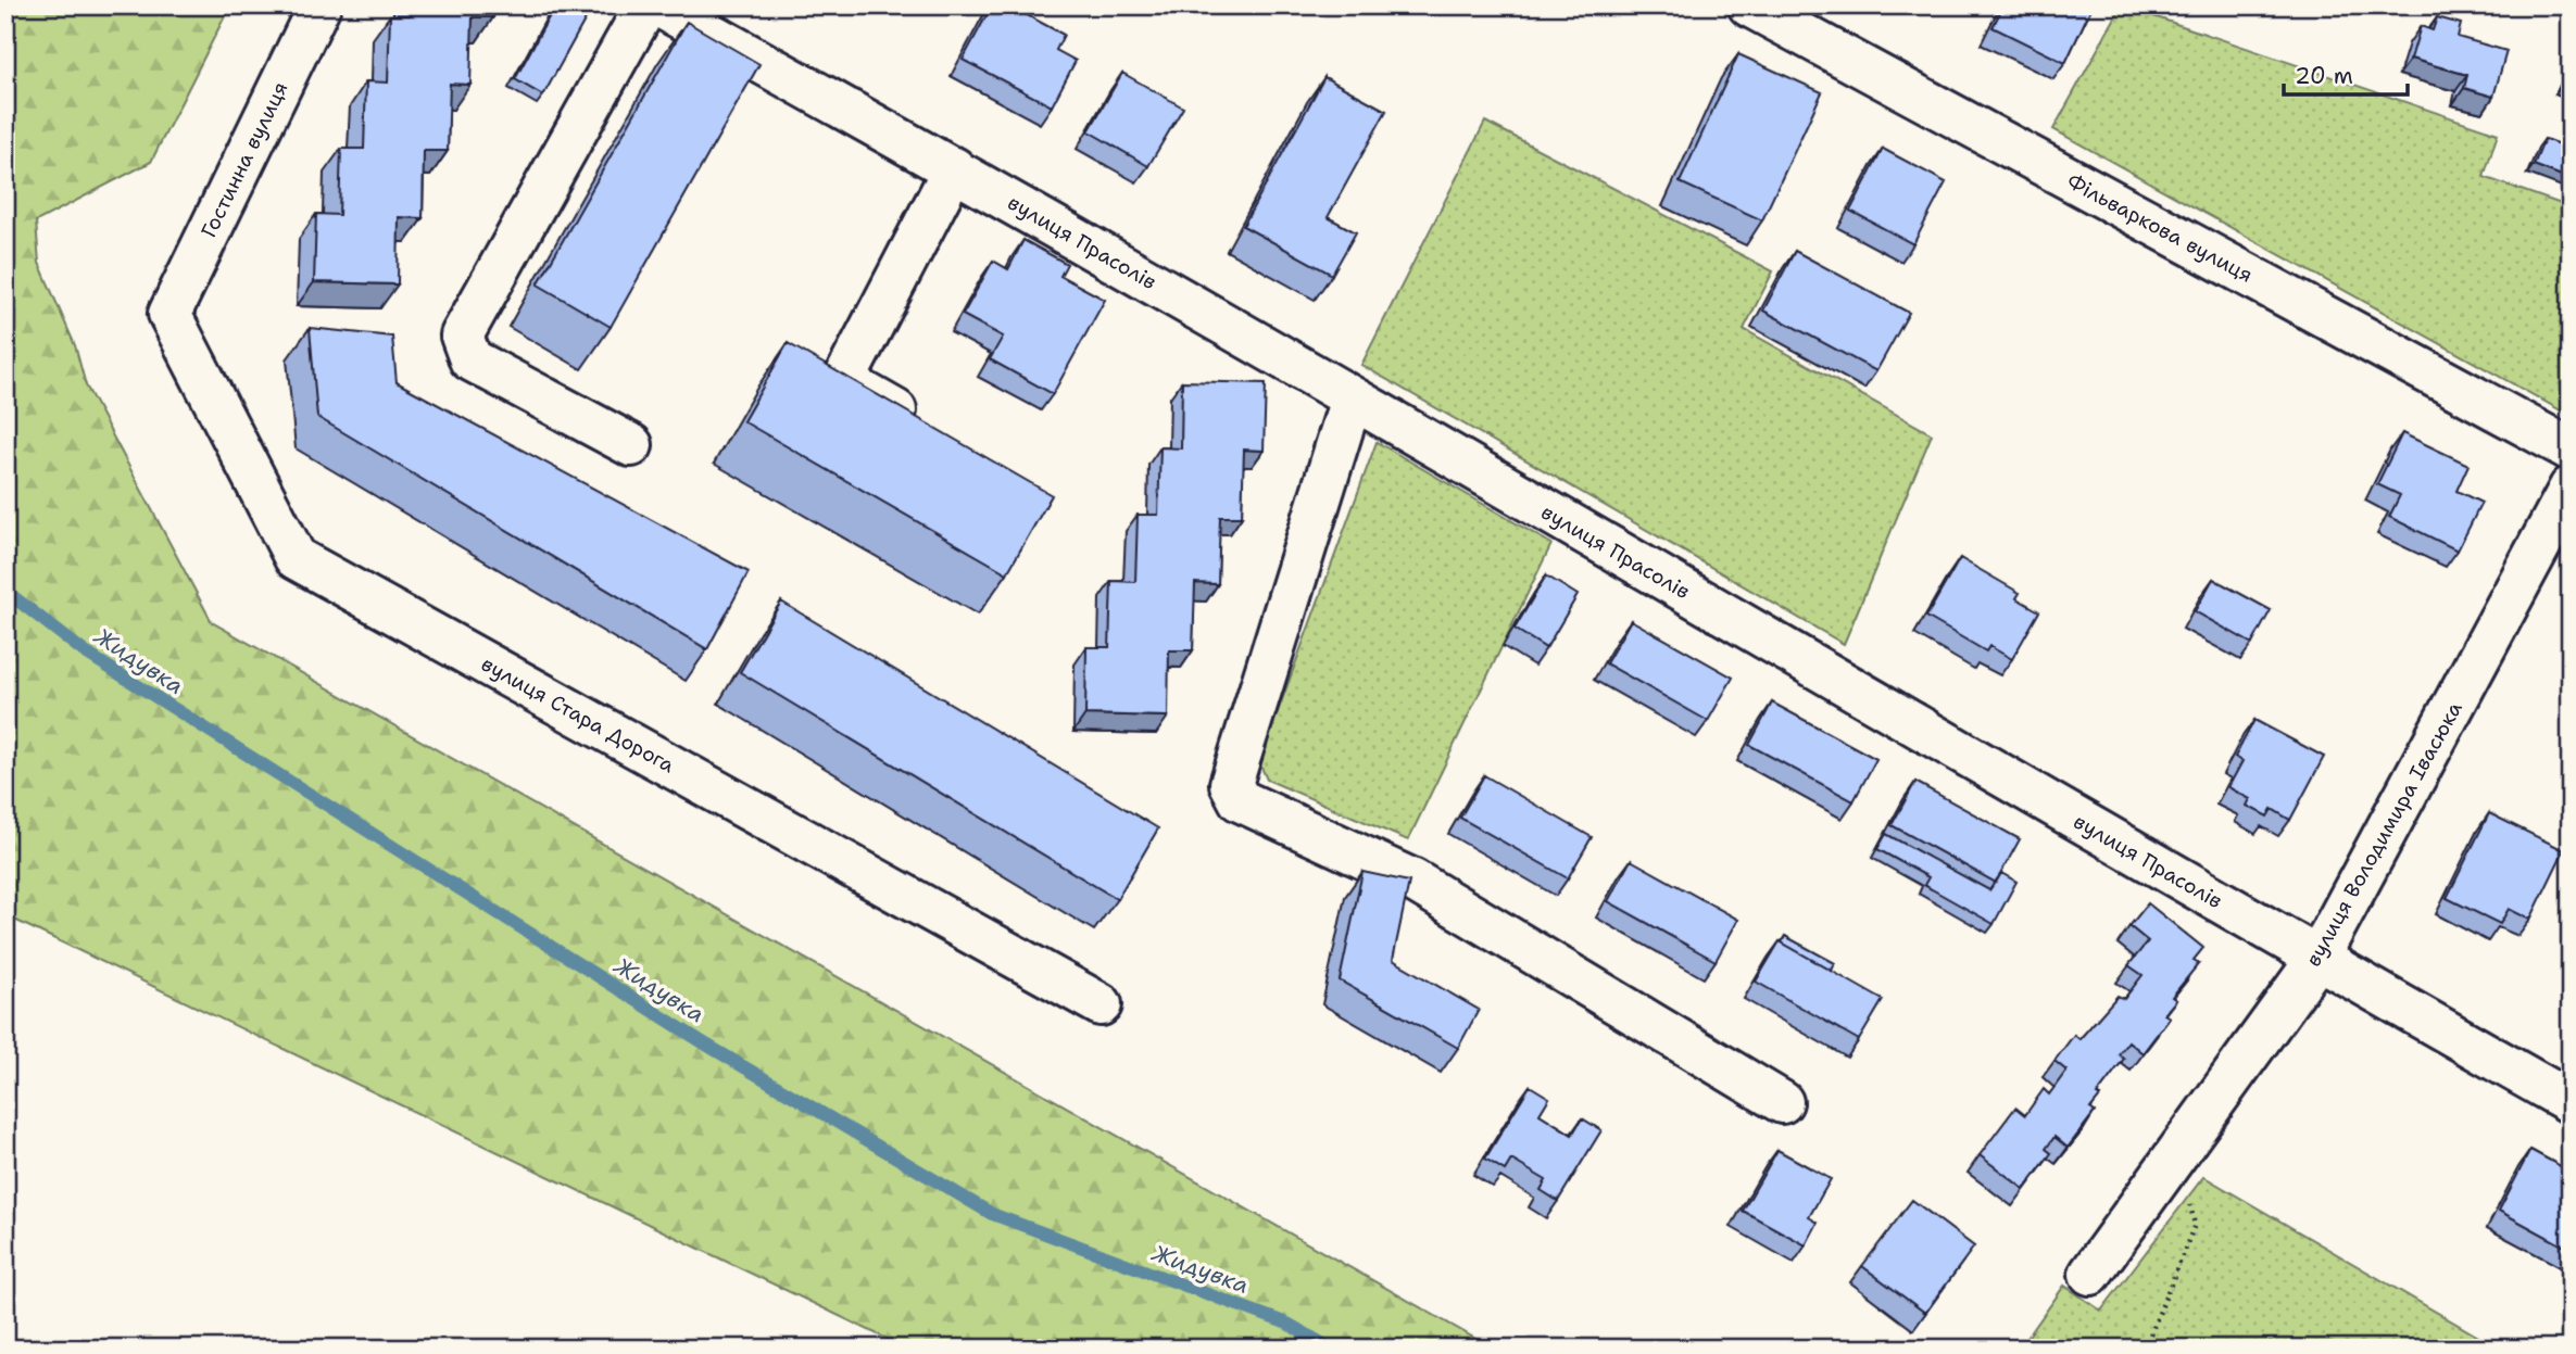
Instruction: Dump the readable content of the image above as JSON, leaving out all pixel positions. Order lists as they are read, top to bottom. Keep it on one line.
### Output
{"streets":{"street":["Гостинна вулиця","Фільваркова вулиця","вулиця Прасолів","вулиця Стара Дорога","вулиця Володимира Івасюка"]},"crossings":[["Гостинна вулиця","вулиця Стара Дорога"],["вулиця Прасолів","вулиця Володимира Івасюка"]],"water":["Жидувка"],"scale_bar":"20 m"}
